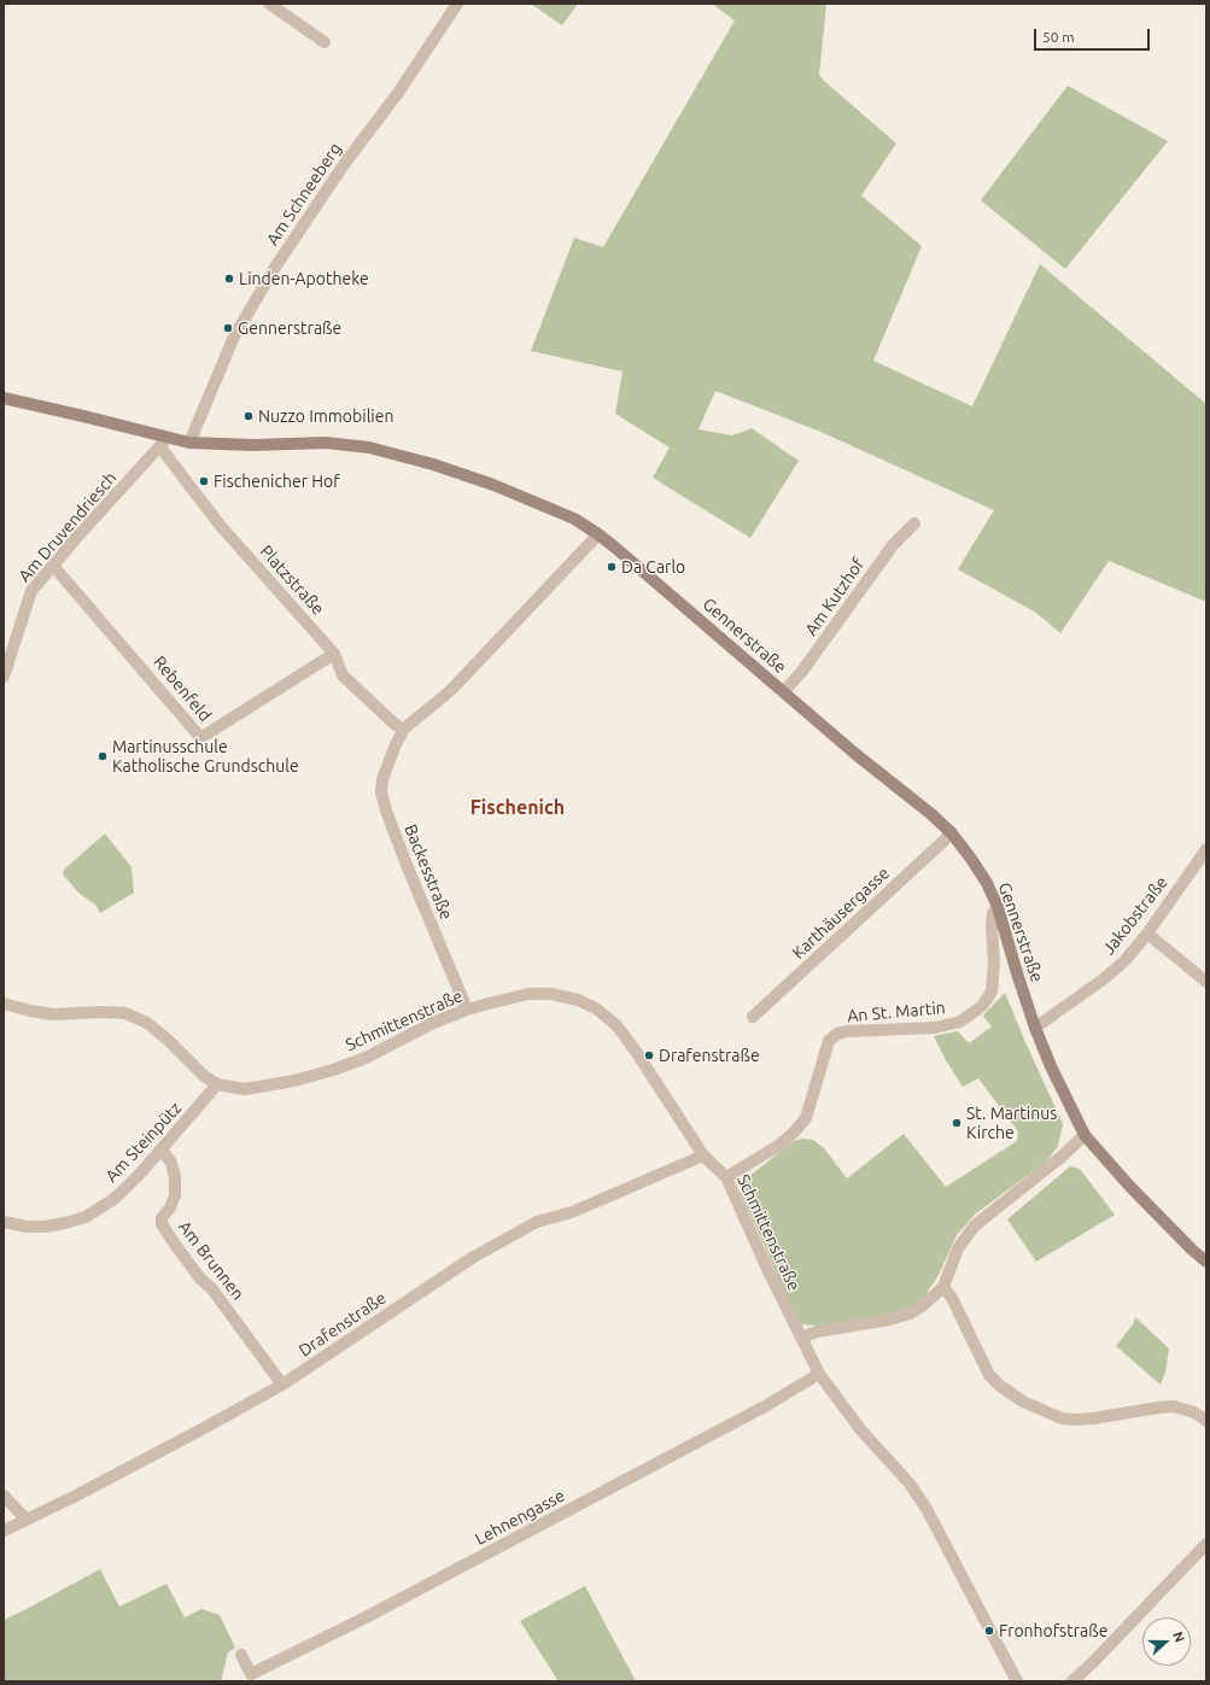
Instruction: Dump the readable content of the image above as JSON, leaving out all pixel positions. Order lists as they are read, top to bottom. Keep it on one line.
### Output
{"streets":{"street":["Am Schneeberg","Am Druvendriesch","Platzstraße","Am Kutzhof","Gennerstraße","Rebenfeld","Backesstraße","Karthäusergasse","Jakobstraße","An St. Martin","Schmittenstraße","Am Steinpütz","Am Brunnen","Drafenstraße","Lehnengasse"]},"crossings":[["Am Schneeberg","Gennerstraße"],["Am Druvendriesch","Platzstraße"],["Am Druvendriesch","Gennerstraße"],["Am Druvendriesch","Rebenfeld"],["Platzstraße","Gennerstraße"],["Platzstraße","Rebenfeld"],["Platzstraße","Backesstraße"],["Am Kutzhof","Gennerstraße"],["Gennerstraße","Karthäusergasse"],["Gennerstraße","Jakobstraße"],["Gennerstraße","An St. Martin"],["Backesstraße","Schmittenstraße"],["An St. Martin","Schmittenstraße"],["Schmittenstraße","Am Steinpütz"],["Schmittenstraße","Drafenstraße"],["Schmittenstraße","Lehnengasse"],["Am Steinpütz","Am Brunnen"],["Am Brunnen","Drafenstraße"]],"districts":["Fischenich"],"places":["Linden-Apotheke","Gennerstraße","Nuzzo Immobilien","Fischenicher Hof","Da Carlo","Martinusschule Katholische Grundschule","Drafenstraße","St. Martinus Kirche","Fronhofstraße"],"scale_bar":"50 m","north":"right"}
